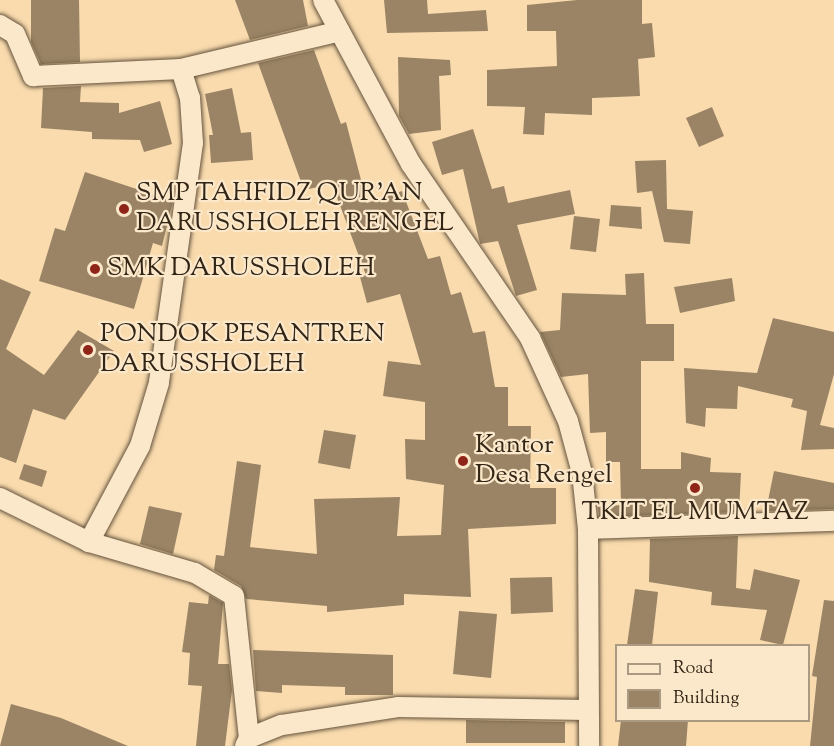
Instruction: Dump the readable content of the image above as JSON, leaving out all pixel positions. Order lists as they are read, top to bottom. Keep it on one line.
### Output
{"places":["SMP TAHFIDZ QUR'AN DARUSSHOLEH RENGEL","SMK DARUSSHOLEH","PONDOK PESANTREN DARUSSHOLEH","Kantor Desa Rengel","TKIT EL MUMTAZ"],"legend":["Road","Building"]}
